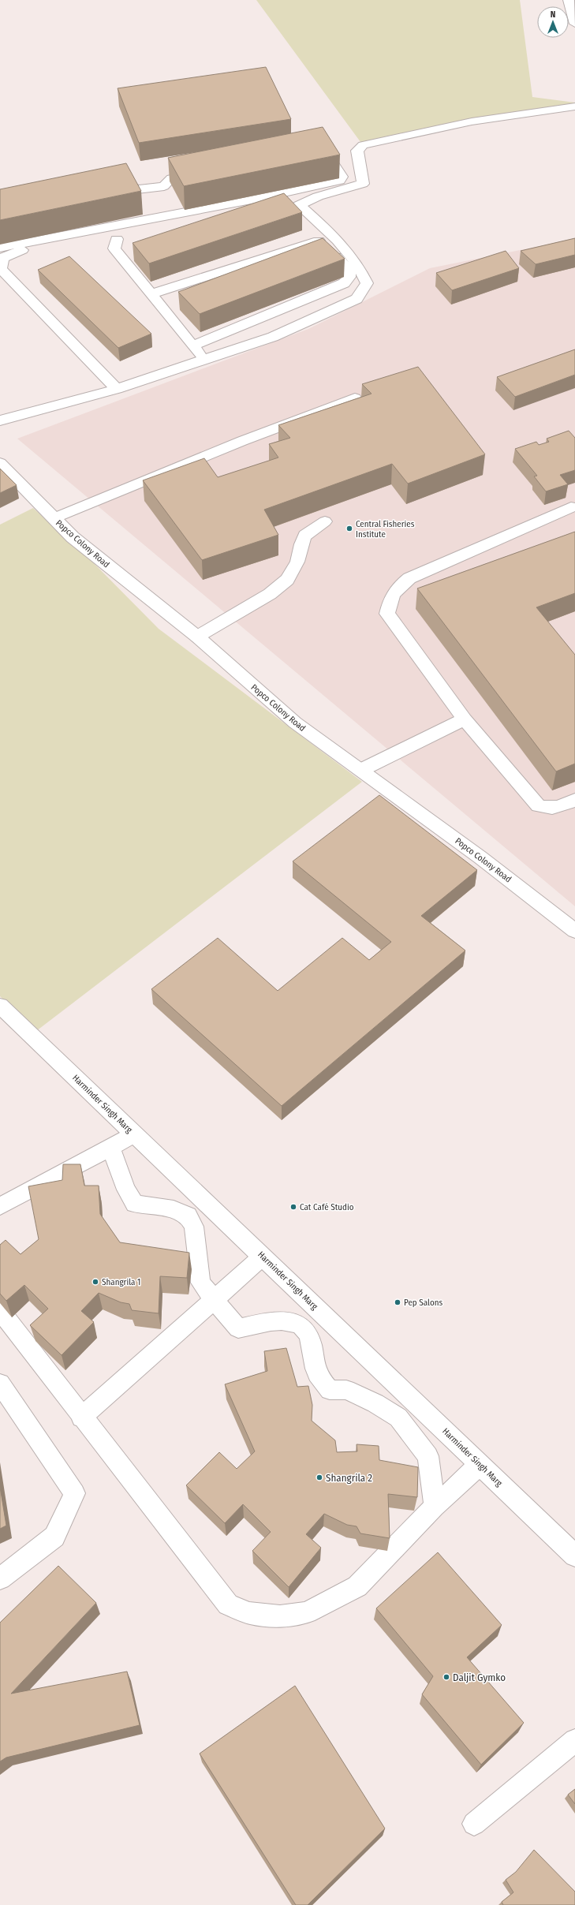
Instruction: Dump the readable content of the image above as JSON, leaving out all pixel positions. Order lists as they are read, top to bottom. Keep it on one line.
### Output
{"streets":{"street":["Popco Colony Road","Harminder Singh Marg"]},"places":["Central Fisheries Institute","Cat Café Studio","Shangrila 1","Pep Salons","Shangrila 2","Daljit Gymko"],"north":"top"}
